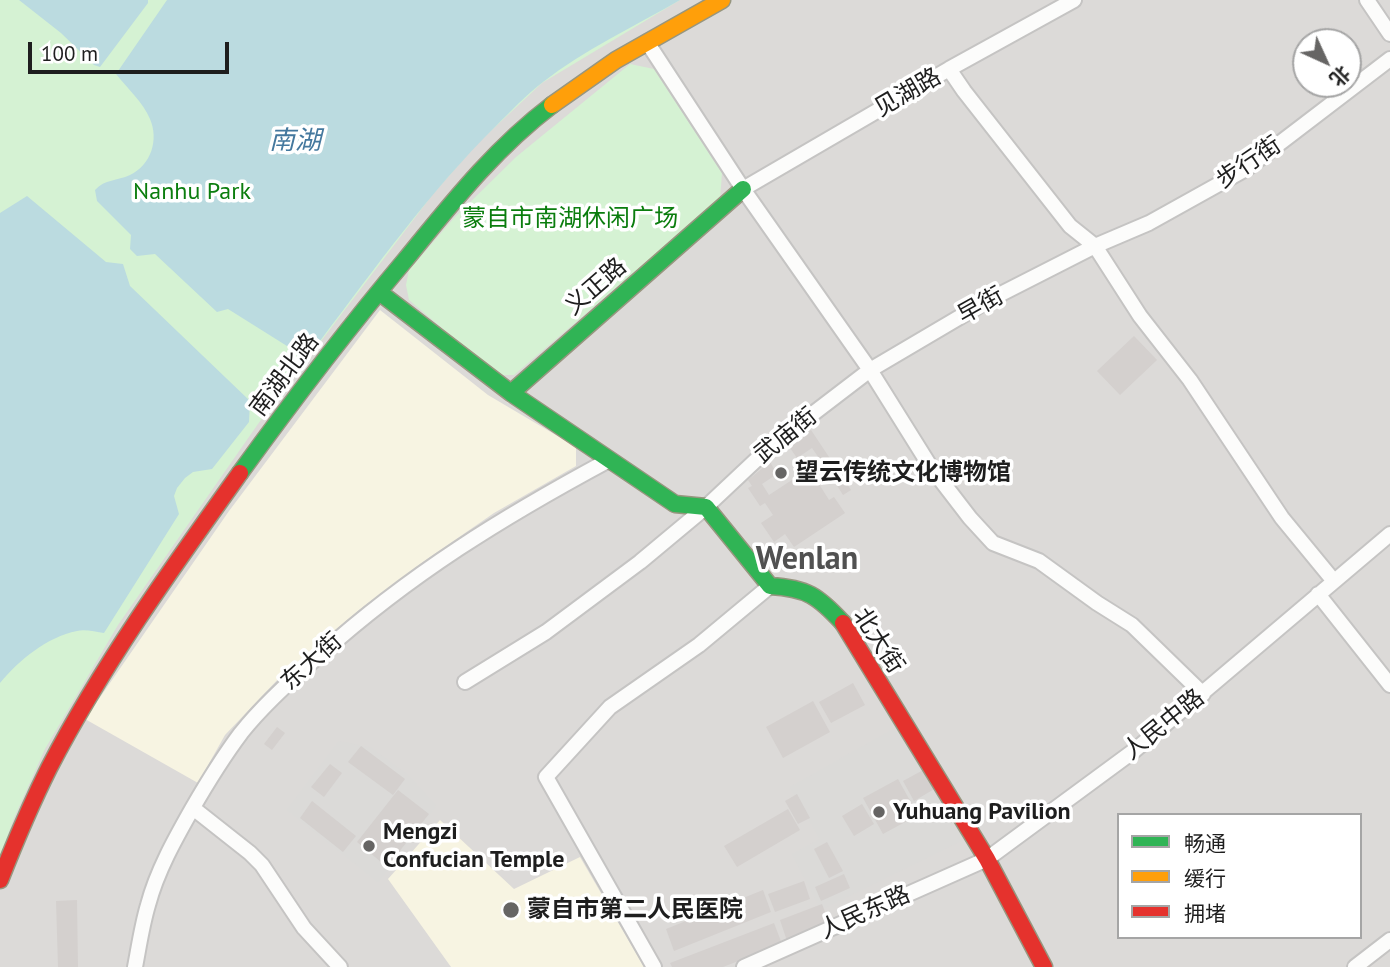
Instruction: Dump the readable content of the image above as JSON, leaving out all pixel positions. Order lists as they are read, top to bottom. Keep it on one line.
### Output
{"streets":{"street":["见湖路","步行街","义正路","早街","南湖北路","武庙街","北大街","东大街","人民中路","人民东路"]},"crossings":[["见湖路","义正路"],["步行街","早街"],["早街","武庙街"],["北大街","人民中路"],["北大街","人民东路"],["人民中路","人民东路"]],"districts":["Wenlan"],"water":["南湖"],"parks":["Nanhu Park","蒙自市南湖休闲广场"],"places":["望云传统文化博物馆","Yuhuang Pavilion","Mengzi Confucian Temple","蒙自市第二人民医院"],"legend":["畅通","缓行","拥堵"],"scale_bar":"100 m","north":"bottom right"}
